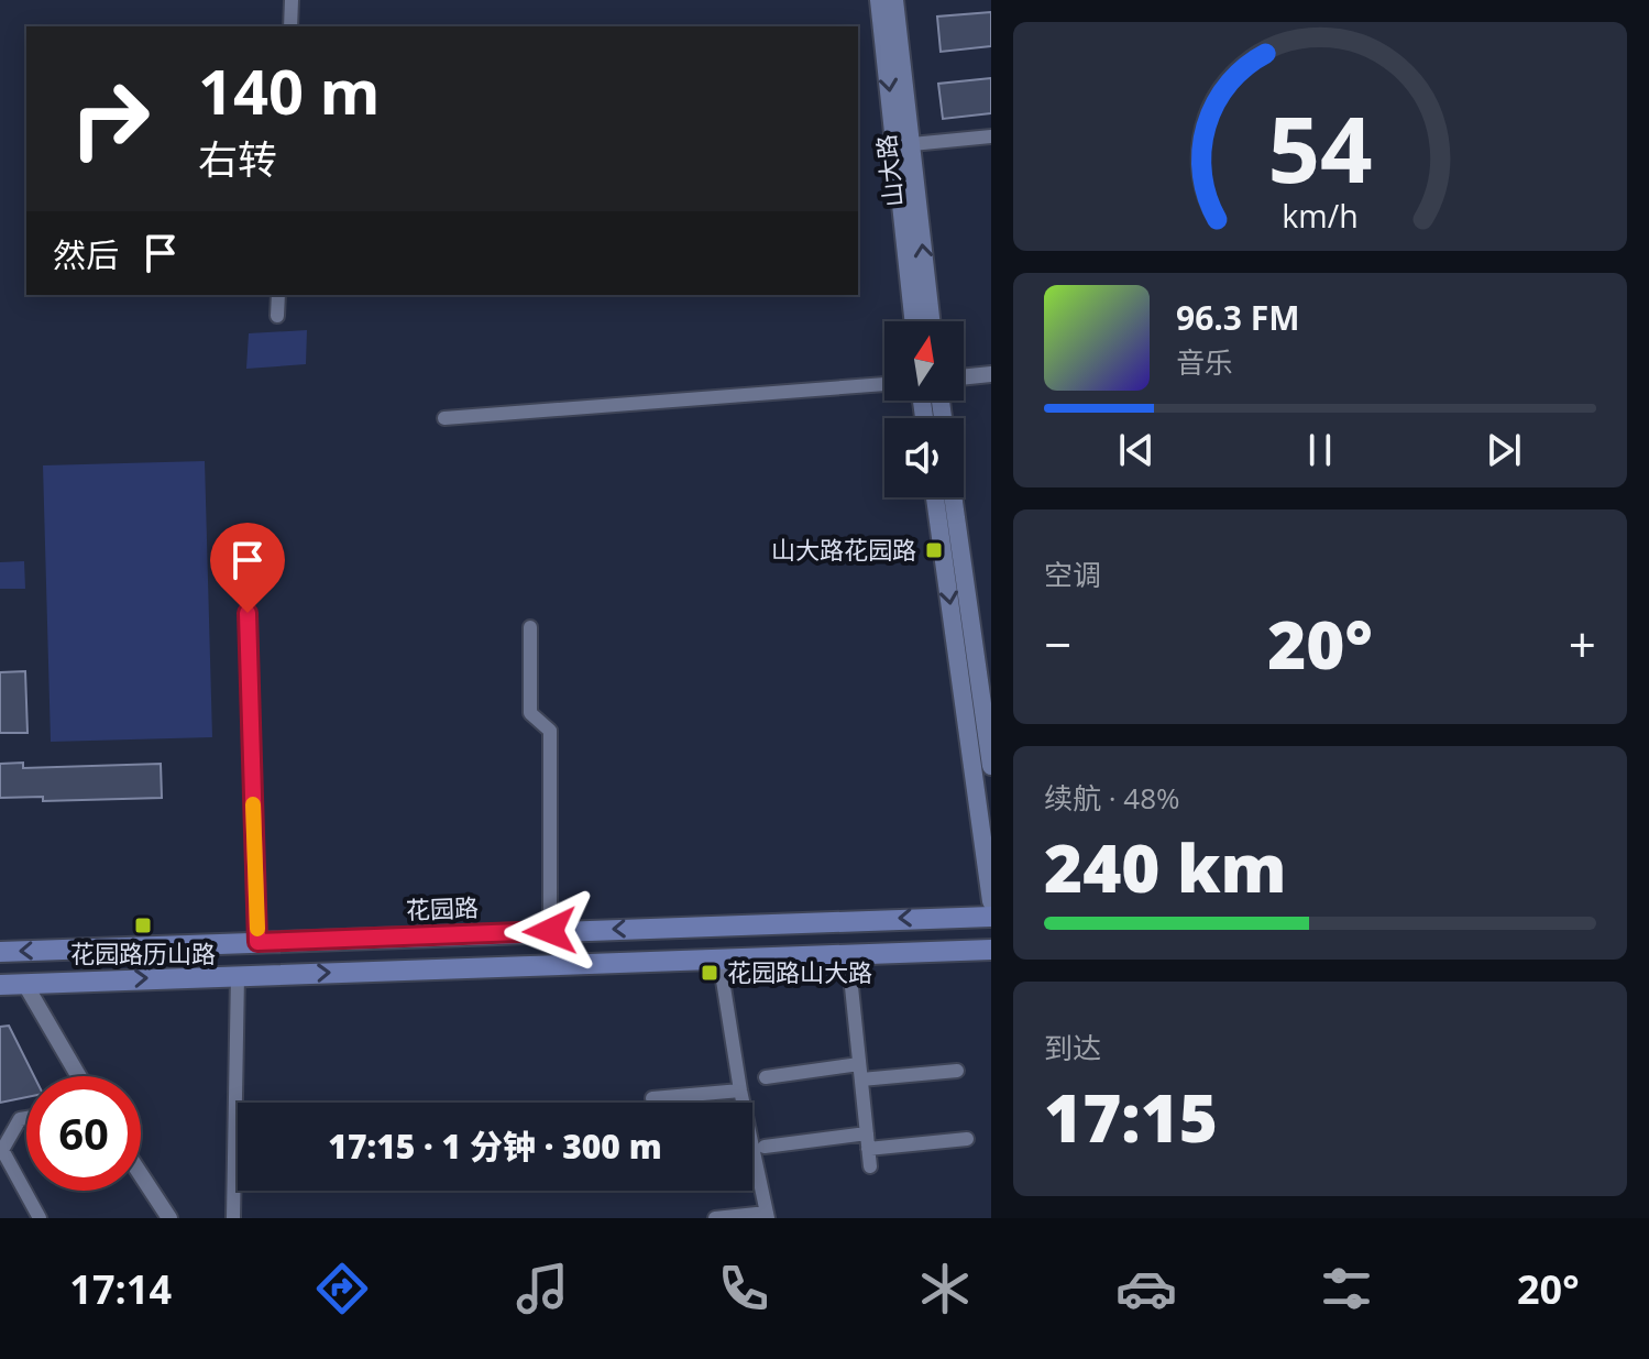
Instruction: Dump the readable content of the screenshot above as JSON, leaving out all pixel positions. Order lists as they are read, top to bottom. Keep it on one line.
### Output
{"streets":{"main road":["山大路","花园路"]},"places":{"transit":["山大路花园路","花园路历山路","花园路山大路"]},"north":"top","page":{"turn":["140 m","右转"],"then":"然后","song":["96.3 FM","音乐"],"tile":["空调",["续航 · 48%","240 km"],["到达","17:15"]],"heat":["−","20°","+"],"limit":"60","trip":"17:15 · 1 分钟 · 300 m","tabs":["17:14","20°"],"gauge":["54","km/h"]}}
